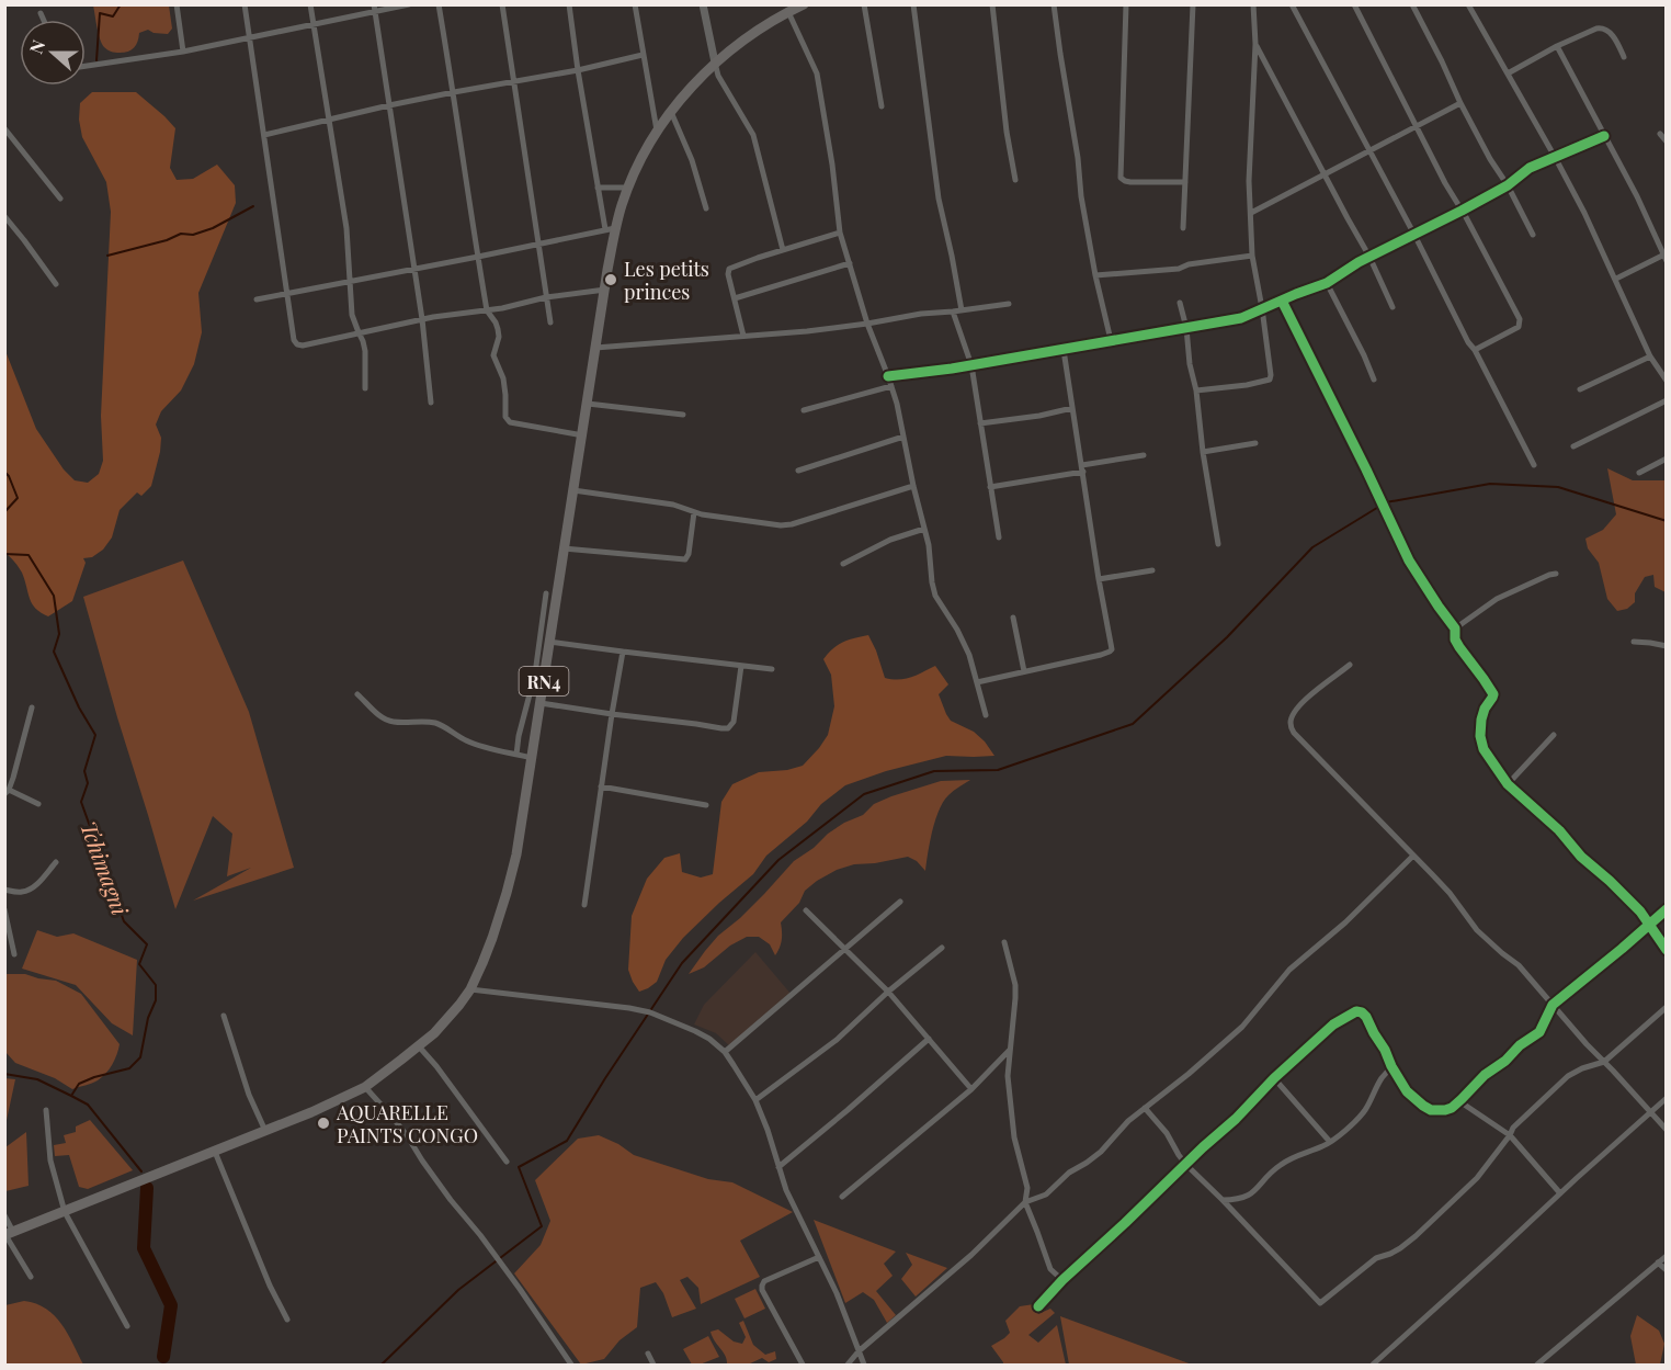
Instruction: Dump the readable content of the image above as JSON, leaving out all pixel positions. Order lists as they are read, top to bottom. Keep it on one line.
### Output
{"streets":{"highway":["RN4"]},"water":["Tchimagni"],"places":["Les petits princes","AQUARELLE PAINTS CONGO"],"north":"left"}
